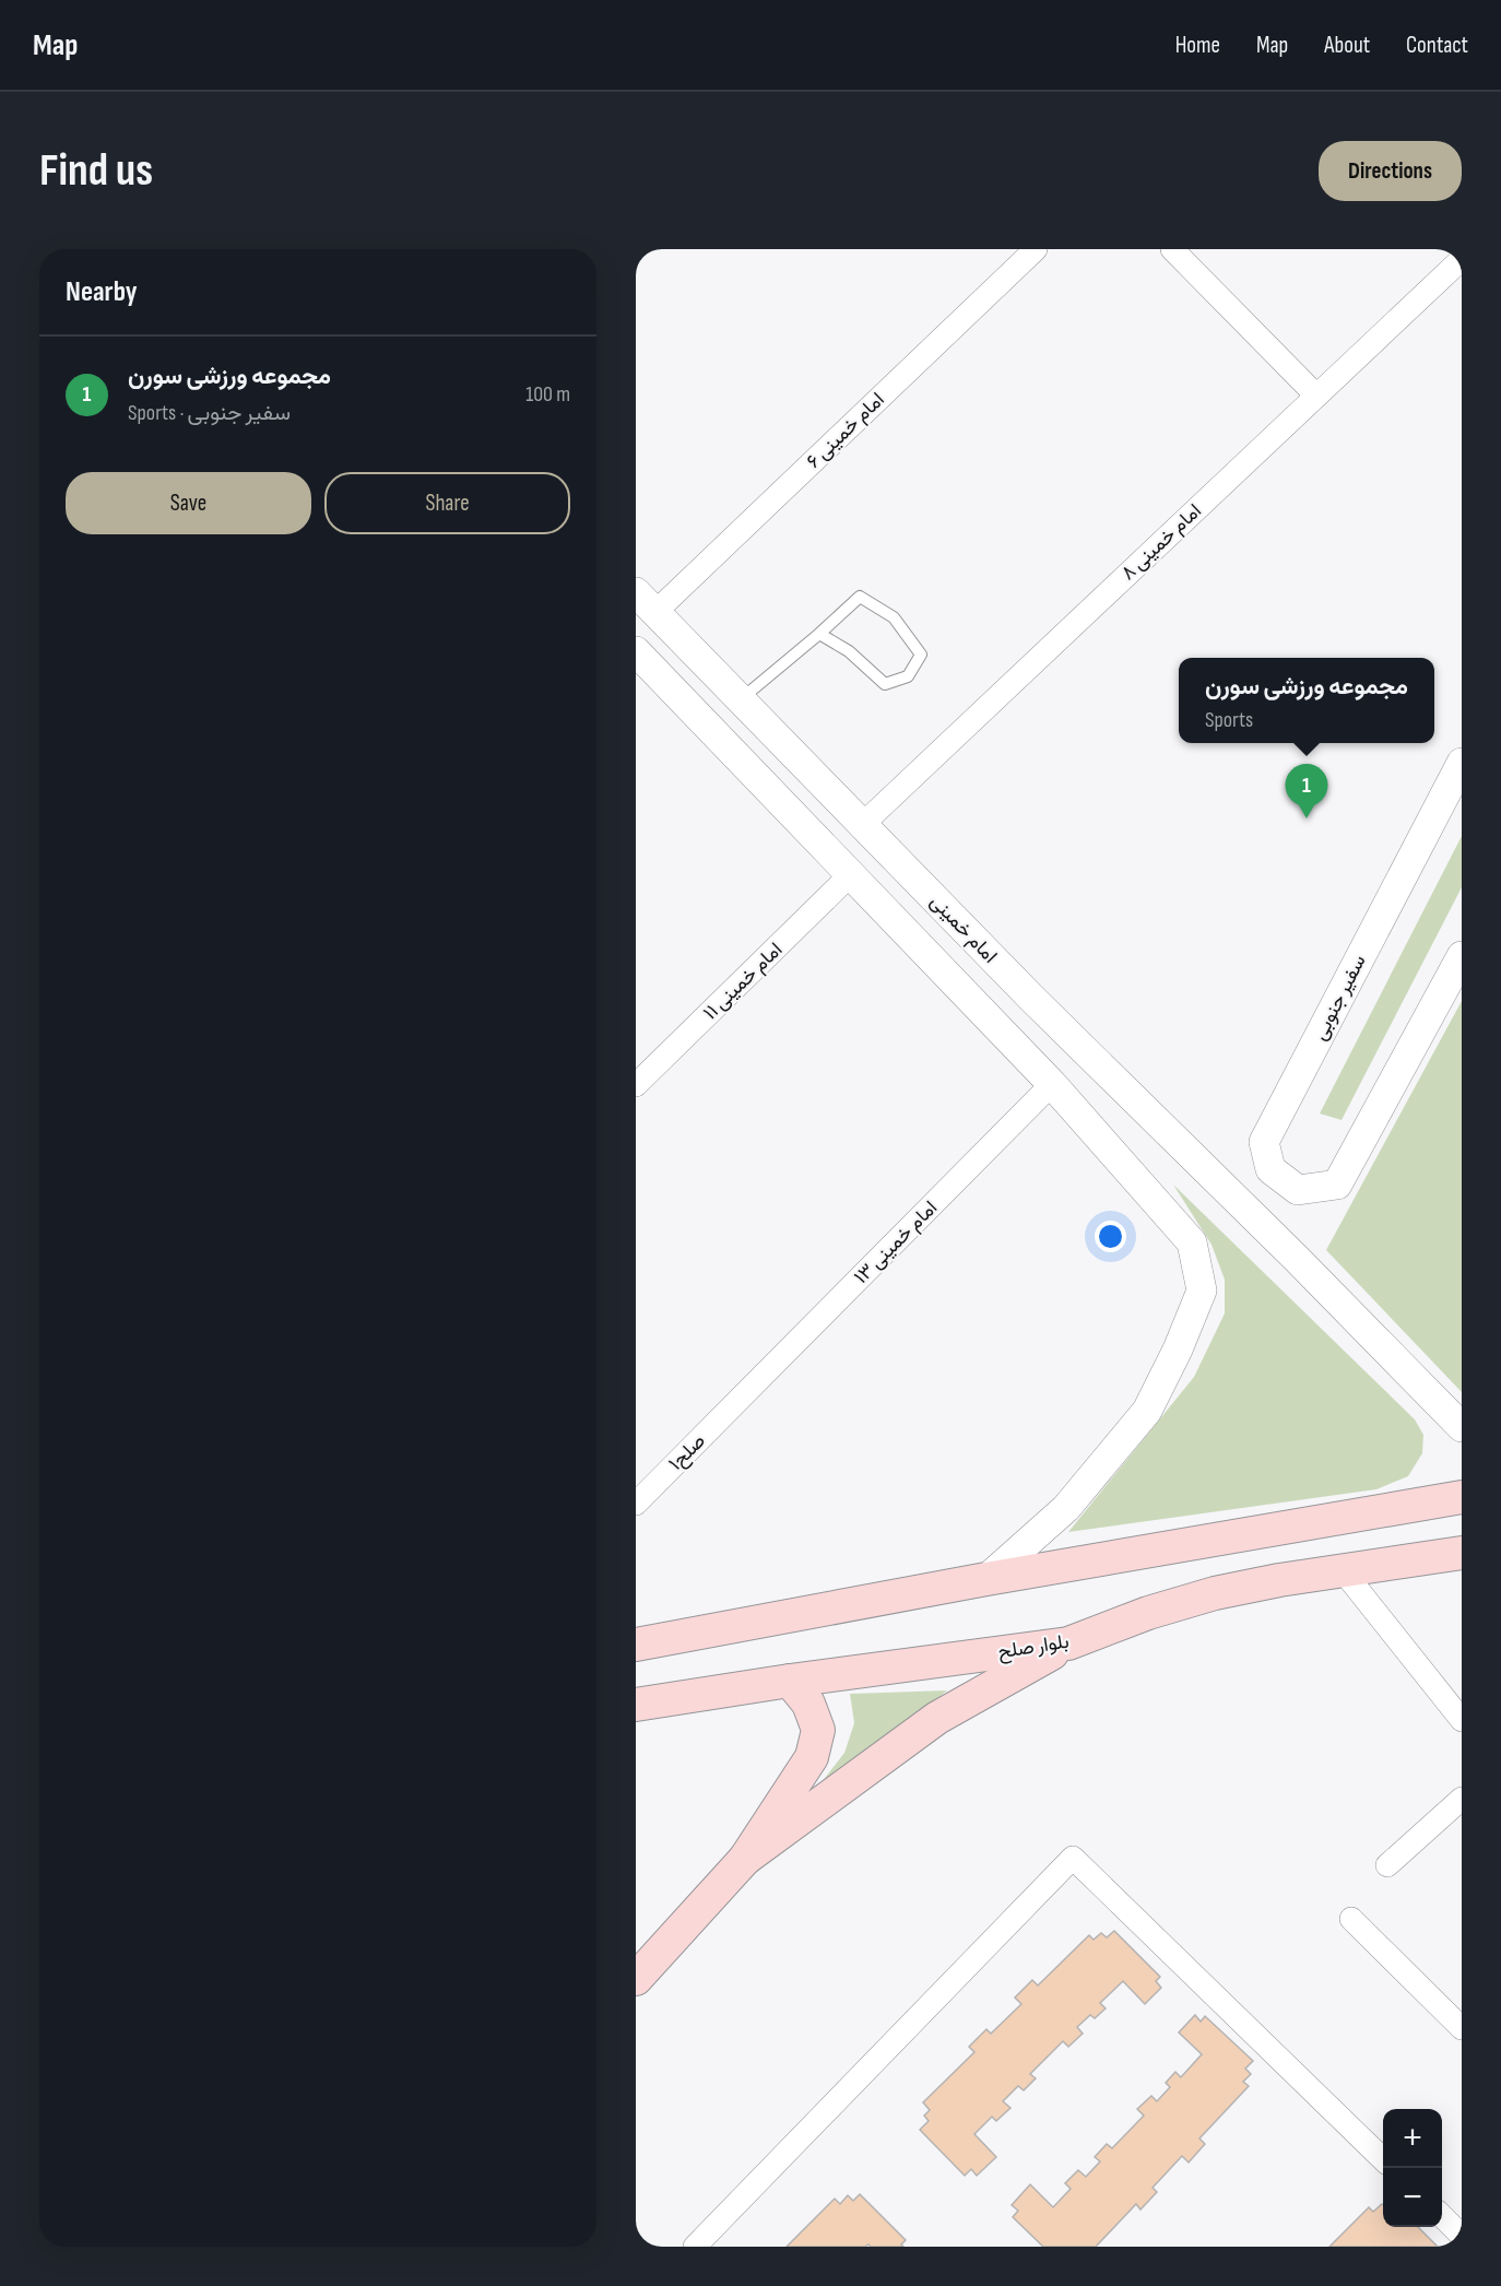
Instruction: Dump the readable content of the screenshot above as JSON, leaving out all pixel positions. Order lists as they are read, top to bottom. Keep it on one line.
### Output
{"streets":{"main road":["بلوار صلح"],"street":["امام خمینی ۶","امام خمینی ۸","امام خمینی","امام خمینی ۱۱","سفیر جنوبی","امام خمینی ۱۳","۱صلح"]},"crossings":[["امام خمینی ۶","امام خمینی"],["امام خمینی ۸","امام خمینی"],["امام خمینی ۱۳","۱صلح"]],"page":{"header":"Map","nav":["Home","Map","About","Contact"],"buttons":["Directions",["Save","Share"]],"title":"Find us","heading":"Nearby","list":[{"mark":"1","name":"مجموعه ورزشی سورن","note":"Sports · سفیر جنوبی","value":"100 m"}],"popup":["مجموعه ورزشی سورن","Sports"],"pins":"1","map_buttons":["+","−"]}}
